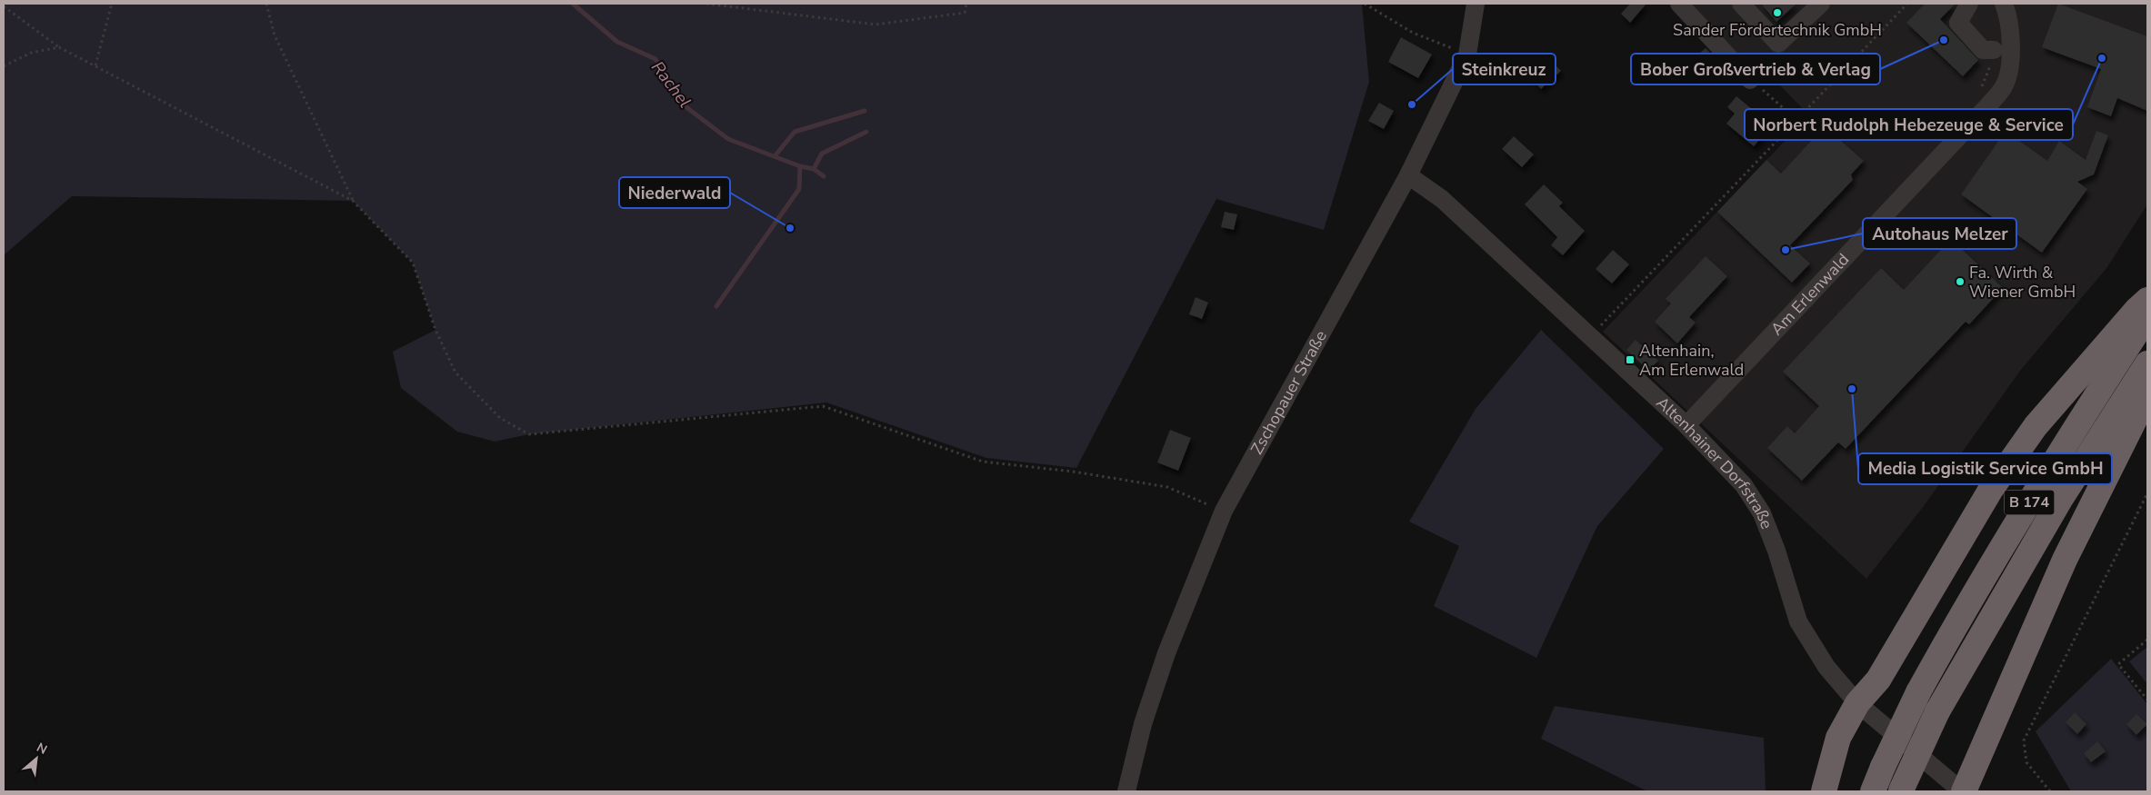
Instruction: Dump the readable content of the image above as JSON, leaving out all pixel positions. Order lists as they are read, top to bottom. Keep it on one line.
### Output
{"streets":{"highway":["B 174"],"street":["Am Erlenwald","Zschopauer Straße","Altenhainer Dorfstraße"]},"crossings":[["Am Erlenwald","Altenhainer Dorfstraße"],["Zschopauer Straße","Altenhainer Dorfstraße"]],"water":["Rachel"],"places":{"other":["Sander Fördertechnik GmbH","Bober Großvertrieb & Verlag","Norbert Rudolph Hebezeuge & Service","Steinkreuz","Niederwald","Autohaus Melzer","Fa. Wirth & Wiener GmbH","Media Logistik Service GmbH"],"transit":["Altenhain, Am Erlenwald"]},"north":"top right"}
